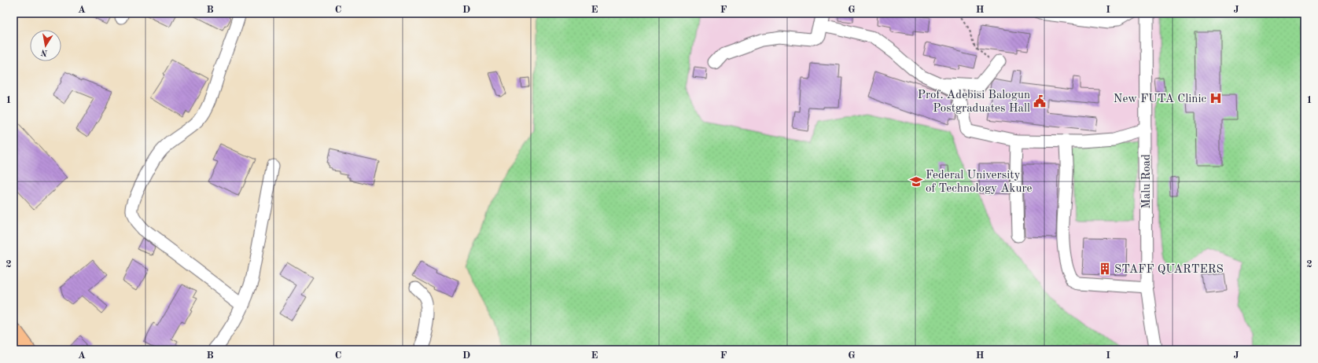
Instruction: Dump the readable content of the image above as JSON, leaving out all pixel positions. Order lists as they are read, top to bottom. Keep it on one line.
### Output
{"streets":{"street":["Malu Road"]},"places":{"hospital":["New FUTA Clinic"],"public building":["Prof. Adebisi Balogun Postgraduates Hall"],"school or university":["Federal University of Technology Akure"],"building":["STAFF QUARTERS"]},"north":"bottom","grid":{"columns":["A","B","C","D","E","F","G","H","I","J"],"rows":["1","2"]}}
